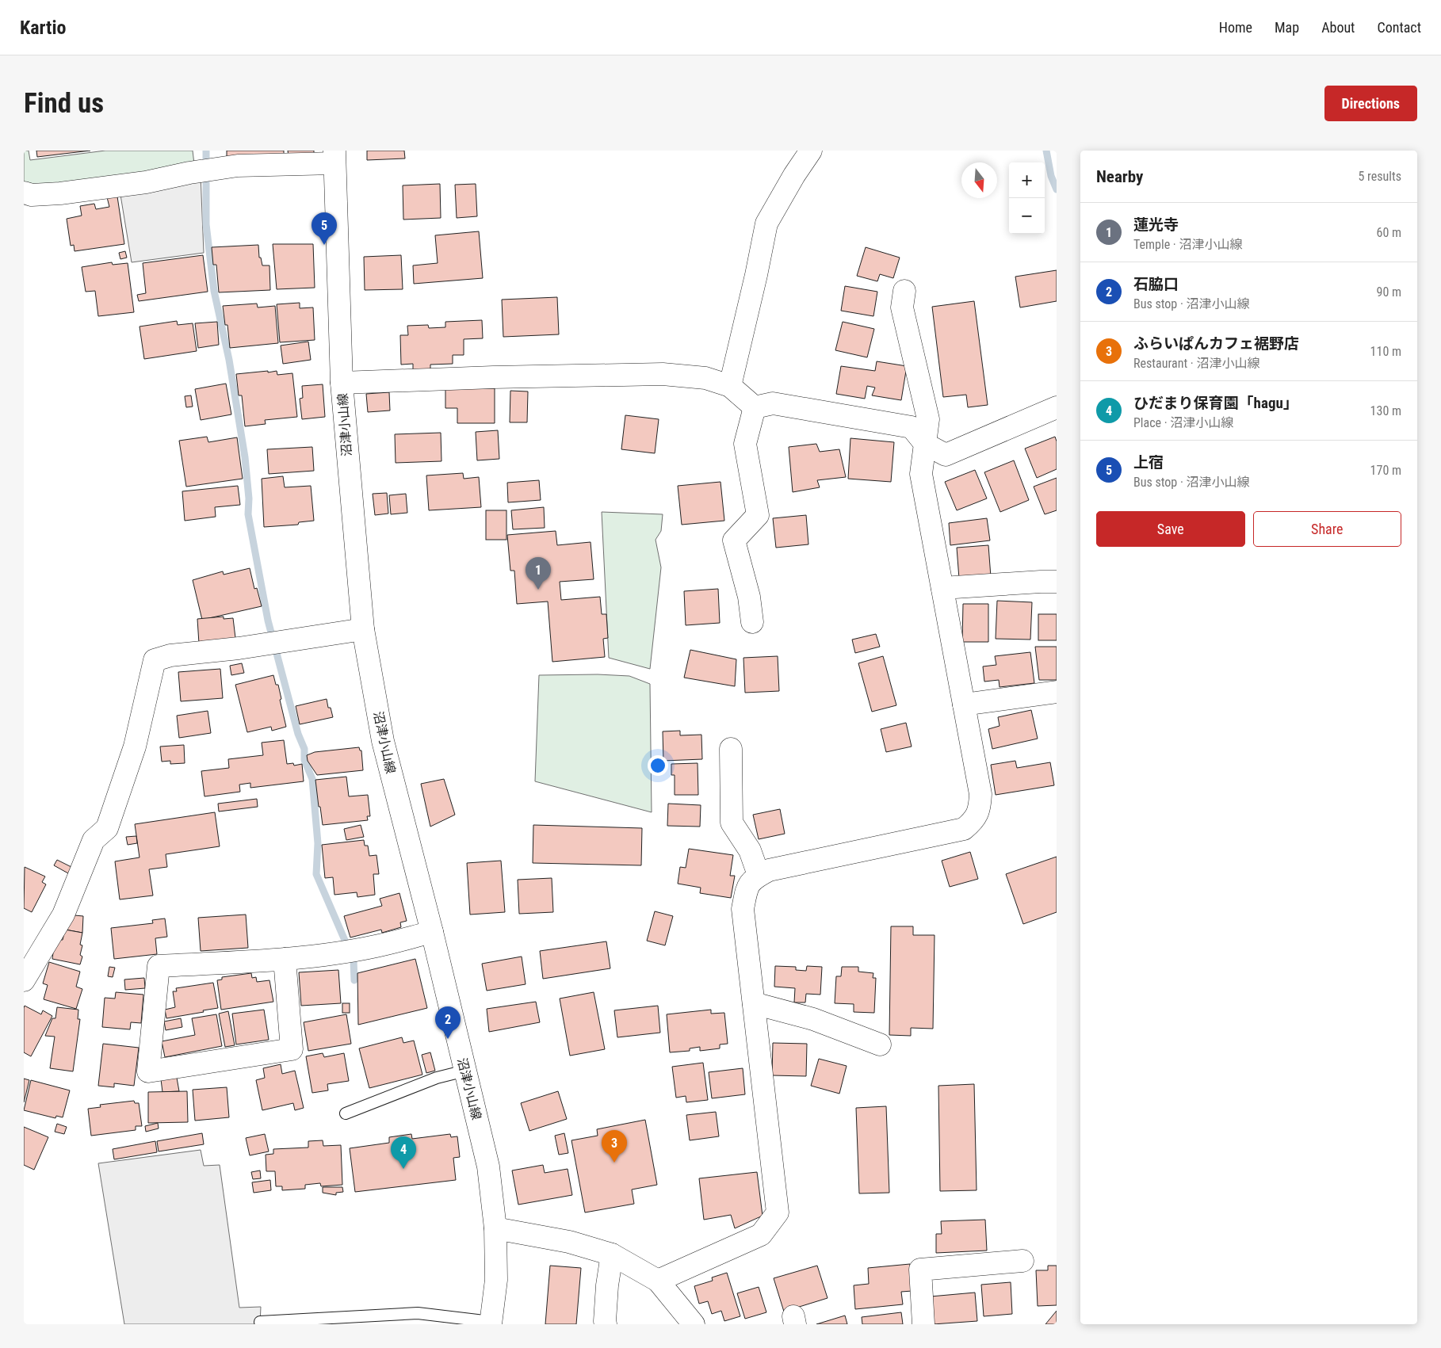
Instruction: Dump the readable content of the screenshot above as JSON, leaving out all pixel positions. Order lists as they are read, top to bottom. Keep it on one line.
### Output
{"streets":{"street":["沼津小山線"]},"north":"bottom","page":{"header":"Kartio","nav":["Home","Map","About","Contact"],"buttons":["Directions",["Save","Share"]],"title":"Find us","heading":["Nearby","5 results"],"map_buttons":["+","−"],"list":[{"mark":"1","name":"蓮光寺","note":"Temple · 沼津小山線","value":"60 m"},{"mark":"2","name":"石脇口","note":"Bus stop · 沼津小山線","value":"90 m"},{"mark":"3","name":"ふらいぱんカフェ裾野店","note":"Restaurant · 沼津小山線","value":"110 m"},{"mark":"4","name":"ひだまり保育園「hagu」","note":"Place · 沼津小山線","value":"130 m"},{"mark":"5","name":"上宿","note":"Bus stop · 沼津小山線","value":"170 m"}],"pins":["5","1","2","3","4"]}}
